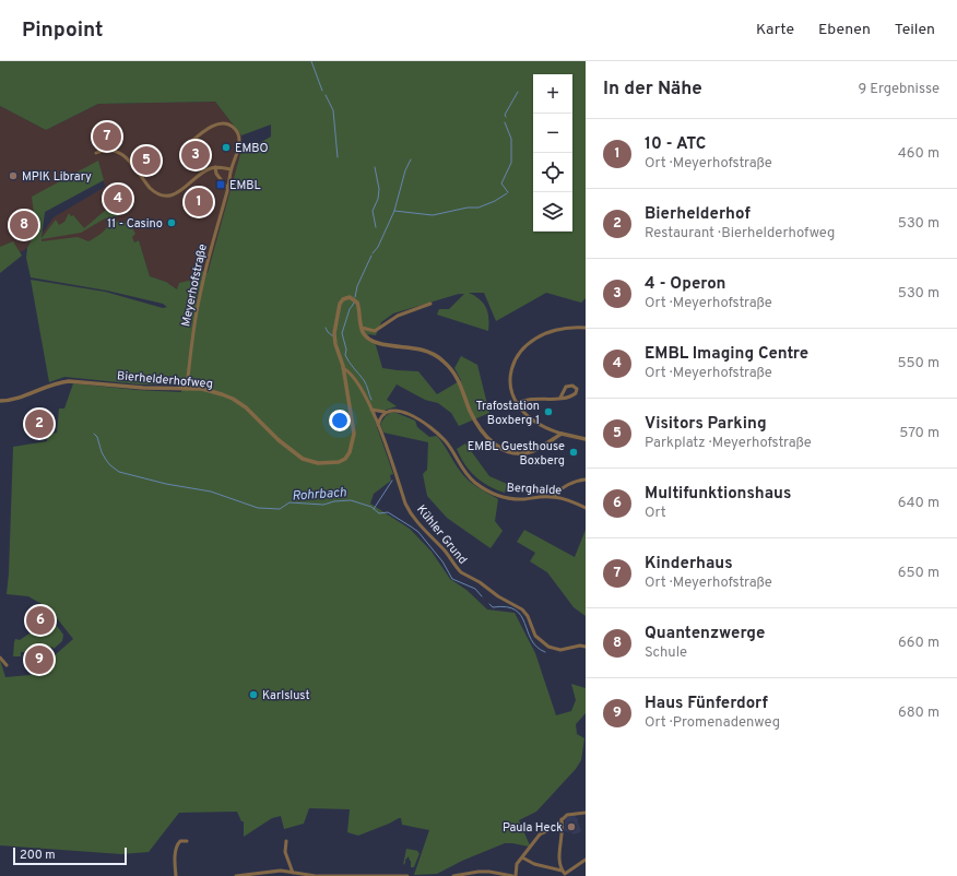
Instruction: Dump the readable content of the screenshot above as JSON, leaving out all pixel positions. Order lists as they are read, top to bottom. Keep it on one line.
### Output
{"streets":{"street":["Meyerhofstraße","Bierhelderhofweg","Berghalde","Kühler Grund"]},"crossings":[["Meyerhofstraße","Bierhelderhofweg"],["Bierhelderhofweg","Kühler Grund"],["Berghalde","Kühler Grund"]],"water":["Rohrbach"],"places":{"other":["EMBO","MPIK Library","11 - Casino","Trafostation Boxberg 1","EMBL Guesthouse Boxberg","Karlslust","Paula Heck"],"transit":["EMBL"]},"scale_bar":"200 m","page":{"header":"Pinpoint","nav":["Karte","Ebenen","Teilen"],"heading":["In der Nähe","9 Ergebnisse"],"map_buttons":["+","−"],"list":[{"mark":"1","name":"10 - ATC","note":"Ort · Meyerhofstraße","value":"460 m"},{"mark":"2","name":"Bierhelderhof","note":"Restaurant · Bierhelderhofweg","value":"530 m"},{"mark":"3","name":"4 - Operon","note":"Ort · Meyerhofstraße","value":"530 m"},{"mark":"4","name":"EMBL Imaging Centre","note":"Ort · Meyerhofstraße","value":"550 m"},{"mark":"5","name":"Visitors Parking","note":"Parkplatz · Meyerhofstraße","value":"570 m"},{"mark":"6","name":"Multifunktionshaus","note":"Ort","value":"640 m"},{"mark":"7","name":"Kinderhaus","note":"Ort · Meyerhofstraße","value":"650 m"},{"mark":"8","name":"Quantenzwerge","note":"Schule","value":"660 m"},{"mark":"9","name":"Haus Fünferdorf","note":"Ort · Promenadenweg","value":"680 m"}],"pins":["7","3","5","4","1","8","2","6","9"],"scale":"200 m"}}
